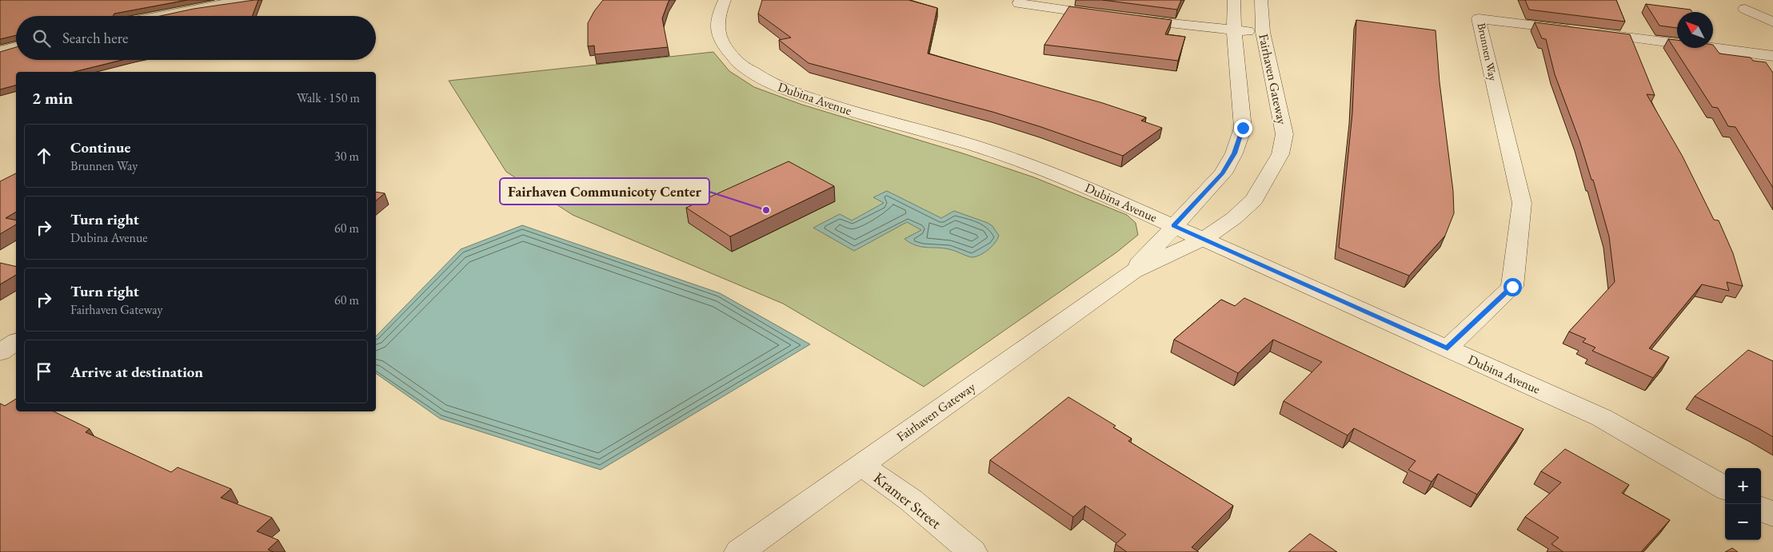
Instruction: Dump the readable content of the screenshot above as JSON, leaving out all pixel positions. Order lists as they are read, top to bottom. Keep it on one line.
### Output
{"streets":{"street":["Brunnen Way","Fairhaven Gateway","Dubina Avenue","Kramer Street"]},"crossings":[["Brunnen Way","Dubina Avenue"],["Fairhaven Gateway","Dubina Avenue"],["Fairhaven Gateway","Kramer Street"]],"places":["Fairhaven Communicoty Center"],"north":"top left","page":{"search":"Search here","heading":["2 min","Walk · 150 m"],"list":[["Continue","Brunnen Way","30 m"],["Turn right","Dubina Avenue","60 m"],["Turn right","Fairhaven Gateway","60 m"],"Arrive at destination"],"map_buttons":["+","−"]}}
